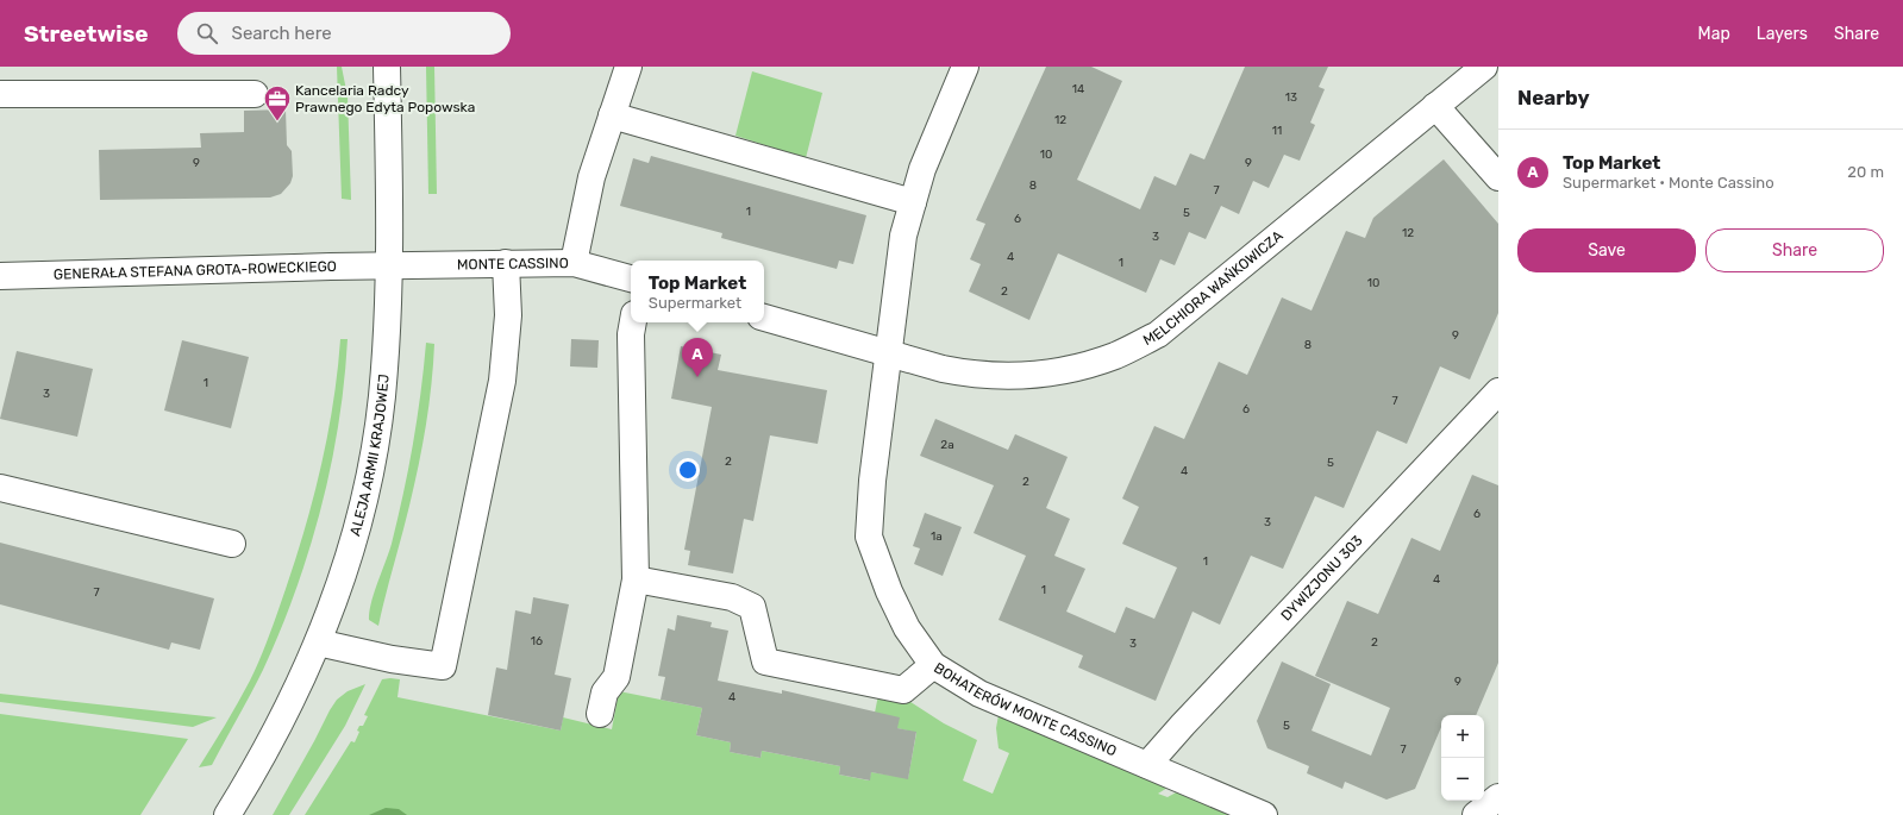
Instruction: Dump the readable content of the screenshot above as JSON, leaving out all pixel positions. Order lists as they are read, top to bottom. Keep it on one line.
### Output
{"streets":{"street":["MONTE CASSINO","GENERAŁA STEFANA GROTA-ROWECKIEGO","MELCHIORA WAŃKOWICZA","ALEJA ARMII KRAJOWEJ","DYWIZJONU 303","BOHATERÓW MONTE CASSINO"]},"crossings":[["MONTE CASSINO","GENERAŁA STEFANA GROTA-ROWECKIEGO"],["MONTE CASSINO","ALEJA ARMII KRAJOWEJ"],["GENERAŁA STEFANA GROTA-ROWECKIEGO","ALEJA ARMII KRAJOWEJ"],["MELCHIORA WAŃKOWICZA","BOHATERÓW MONTE CASSINO"],["DYWIZJONU 303","BOHATERÓW MONTE CASSINO"]],"places":{"office":["Kancelaria Radcy Prawnego Edyta Popowska"]},"house_numbers":["14","13","12","11","10","9","9","8","7","1","5","6","12","3","4","1","10","2","9","8","1","3","7","6","2a","2","5","4","2","6","3","1a","1","4","1","7","16","2","3","9","4","5","7"],"page":{"header":"Streetwise","search":"Search here","nav":["Map","Layers","Share"],"heading":"Nearby","list":[{"mark":"A","name":"Top Market","note":"Supermarket · Monte Cassino","value":"20 m"}],"buttons":["Save","Share"],"popup":["Top Market","Supermarket"],"pins":"A","map_buttons":["+","−"]}}
